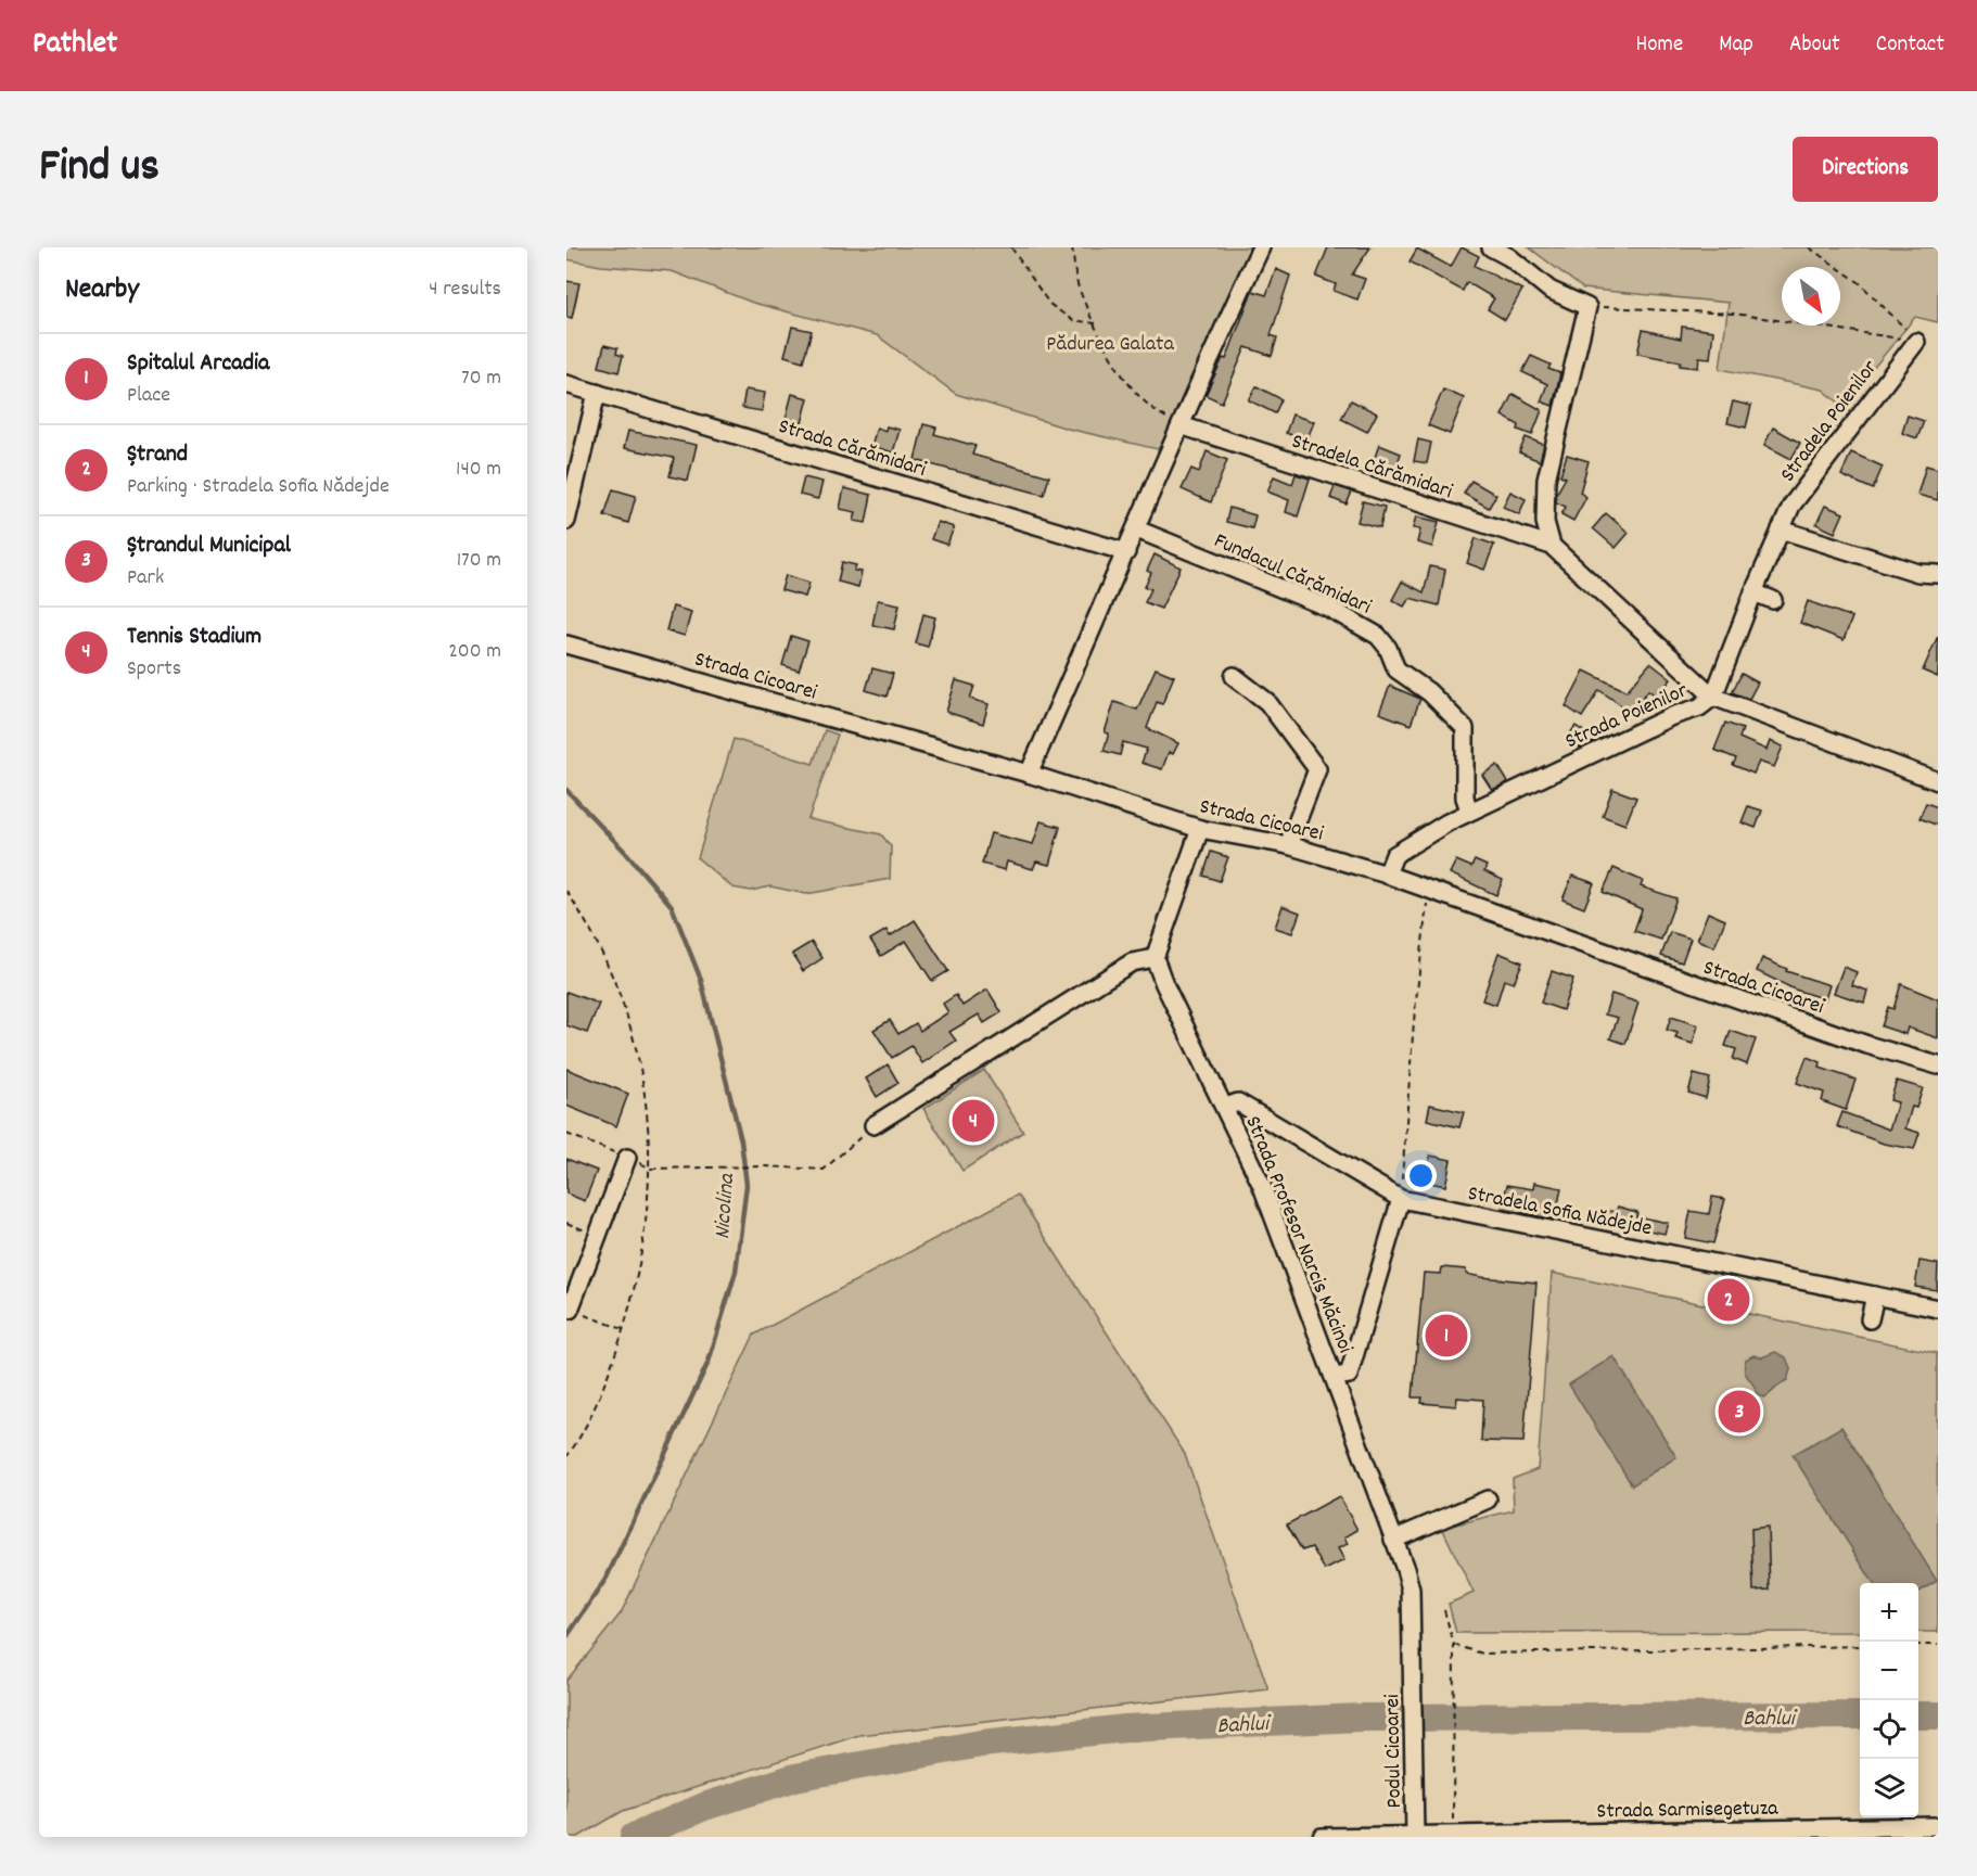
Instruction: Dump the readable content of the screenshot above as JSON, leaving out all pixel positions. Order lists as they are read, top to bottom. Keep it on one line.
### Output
{"streets":{"street":["Stradela Poienilor","Strada Cărămidari","Stradela Cărămidari","Fundacul Cărămidari","Strada Cicoarei","Strada Poienilor","Stradela Sofia Nădejde","Strada Profesor Narcis Măcinoi","Podul Cicoarei","Strada Sarmisegetuza"]},"crossings":[["Stradela Poienilor","Stradela Cărămidari"],["Stradela Poienilor","Strada Poienilor"],["Stradela Cărămidari","Strada Poienilor"],["Fundacul Cărămidari","Strada Poienilor"],["Strada Cicoarei","Strada Poienilor"],["Stradela Sofia Nădejde","Strada Profesor Narcis Măcinoi"],["Strada Profesor Narcis Măcinoi","Podul Cicoarei"],["Podul Cicoarei","Strada Sarmisegetuza"]],"water":["Nicolina","Bahlui"],"parks":["Pădurea Galata"],"north":"bottom right","page":{"header":"Pathlet","nav":["Home","Map","About","Contact"],"title":"Find us","buttons":"Directions","heading":["Nearby","4 results"],"list":[{"mark":"1","name":"Spitalul Arcadia","note":"Place","value":"70 m"},{"mark":"2","name":"Ștrand","note":"Parking · Stradela Sofia Nădejde","value":"140 m"},{"mark":"3","name":"Ștrandul Municipal","note":"Park","value":"170 m"},{"mark":"4","name":"Tennis Stadium","note":"Sports","value":"200 m"}],"pins":["4","2","1","3"],"map_buttons":["+","−"]}}
